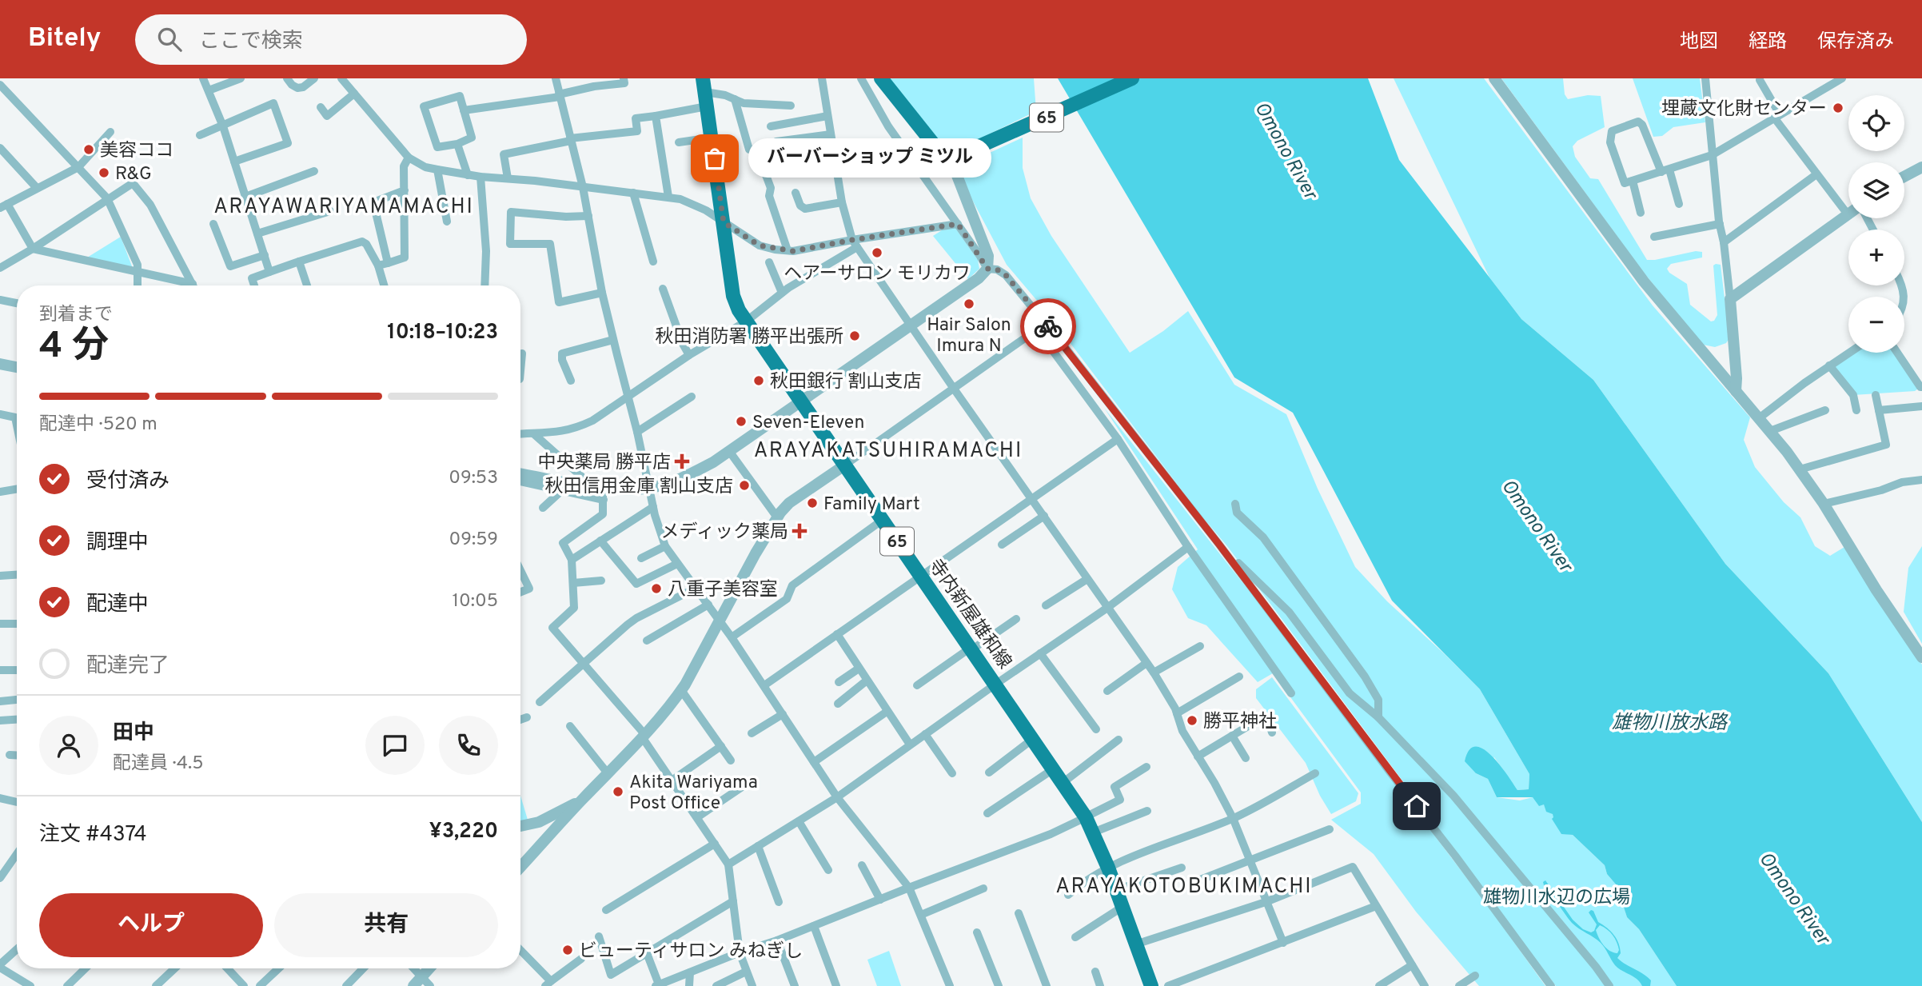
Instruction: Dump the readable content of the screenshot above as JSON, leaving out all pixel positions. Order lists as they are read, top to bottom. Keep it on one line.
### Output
{"streets":{"main road":["65","寺内新屋雄和線"]},"districts":["ARAYAWARIYAMAMACHI","ARAYAKATSUHIRAMACHI","ARAYAKOTOBUKIMACHI"],"water":["Omono River","雄物川放水路"],"parks":["雄物川水辺の広場"],"places":{"other":["埋蔵文化財センター","美容ココ","バーバーショップ ミツル","R&G","ヘアーサロン モリカワ","Hair Salon Imura N","秋田消防署 勝平出張所","秋田銀行 割山支店","Seven-Eleven","秋田信用金庫 割山支店","Family Mart","八重子美容室","勝平神社","Akita Wariyama Post Office","ビューティサロン みねぎし"],"health":["中央薬局 勝平店","メディック薬局"]},"page":{"header":"Bitely","search":"ここで検索","nav":["地図","経路","保存済み"],"map_buttons":["+","−"],"bubble":"バーバーショップ ミツル","heading":["4 分","到着まで","10:18–10:23"],"panel":["田中","配達員 · 4.5","注文 #4374","¥3,220"],"bar":"配達中 · 520 m","list":[["受付済み","09:53"],["調理中","09:59"],["配達中","10:05"],"配達完了"],"buttons":["ヘルプ","共有"]}}
